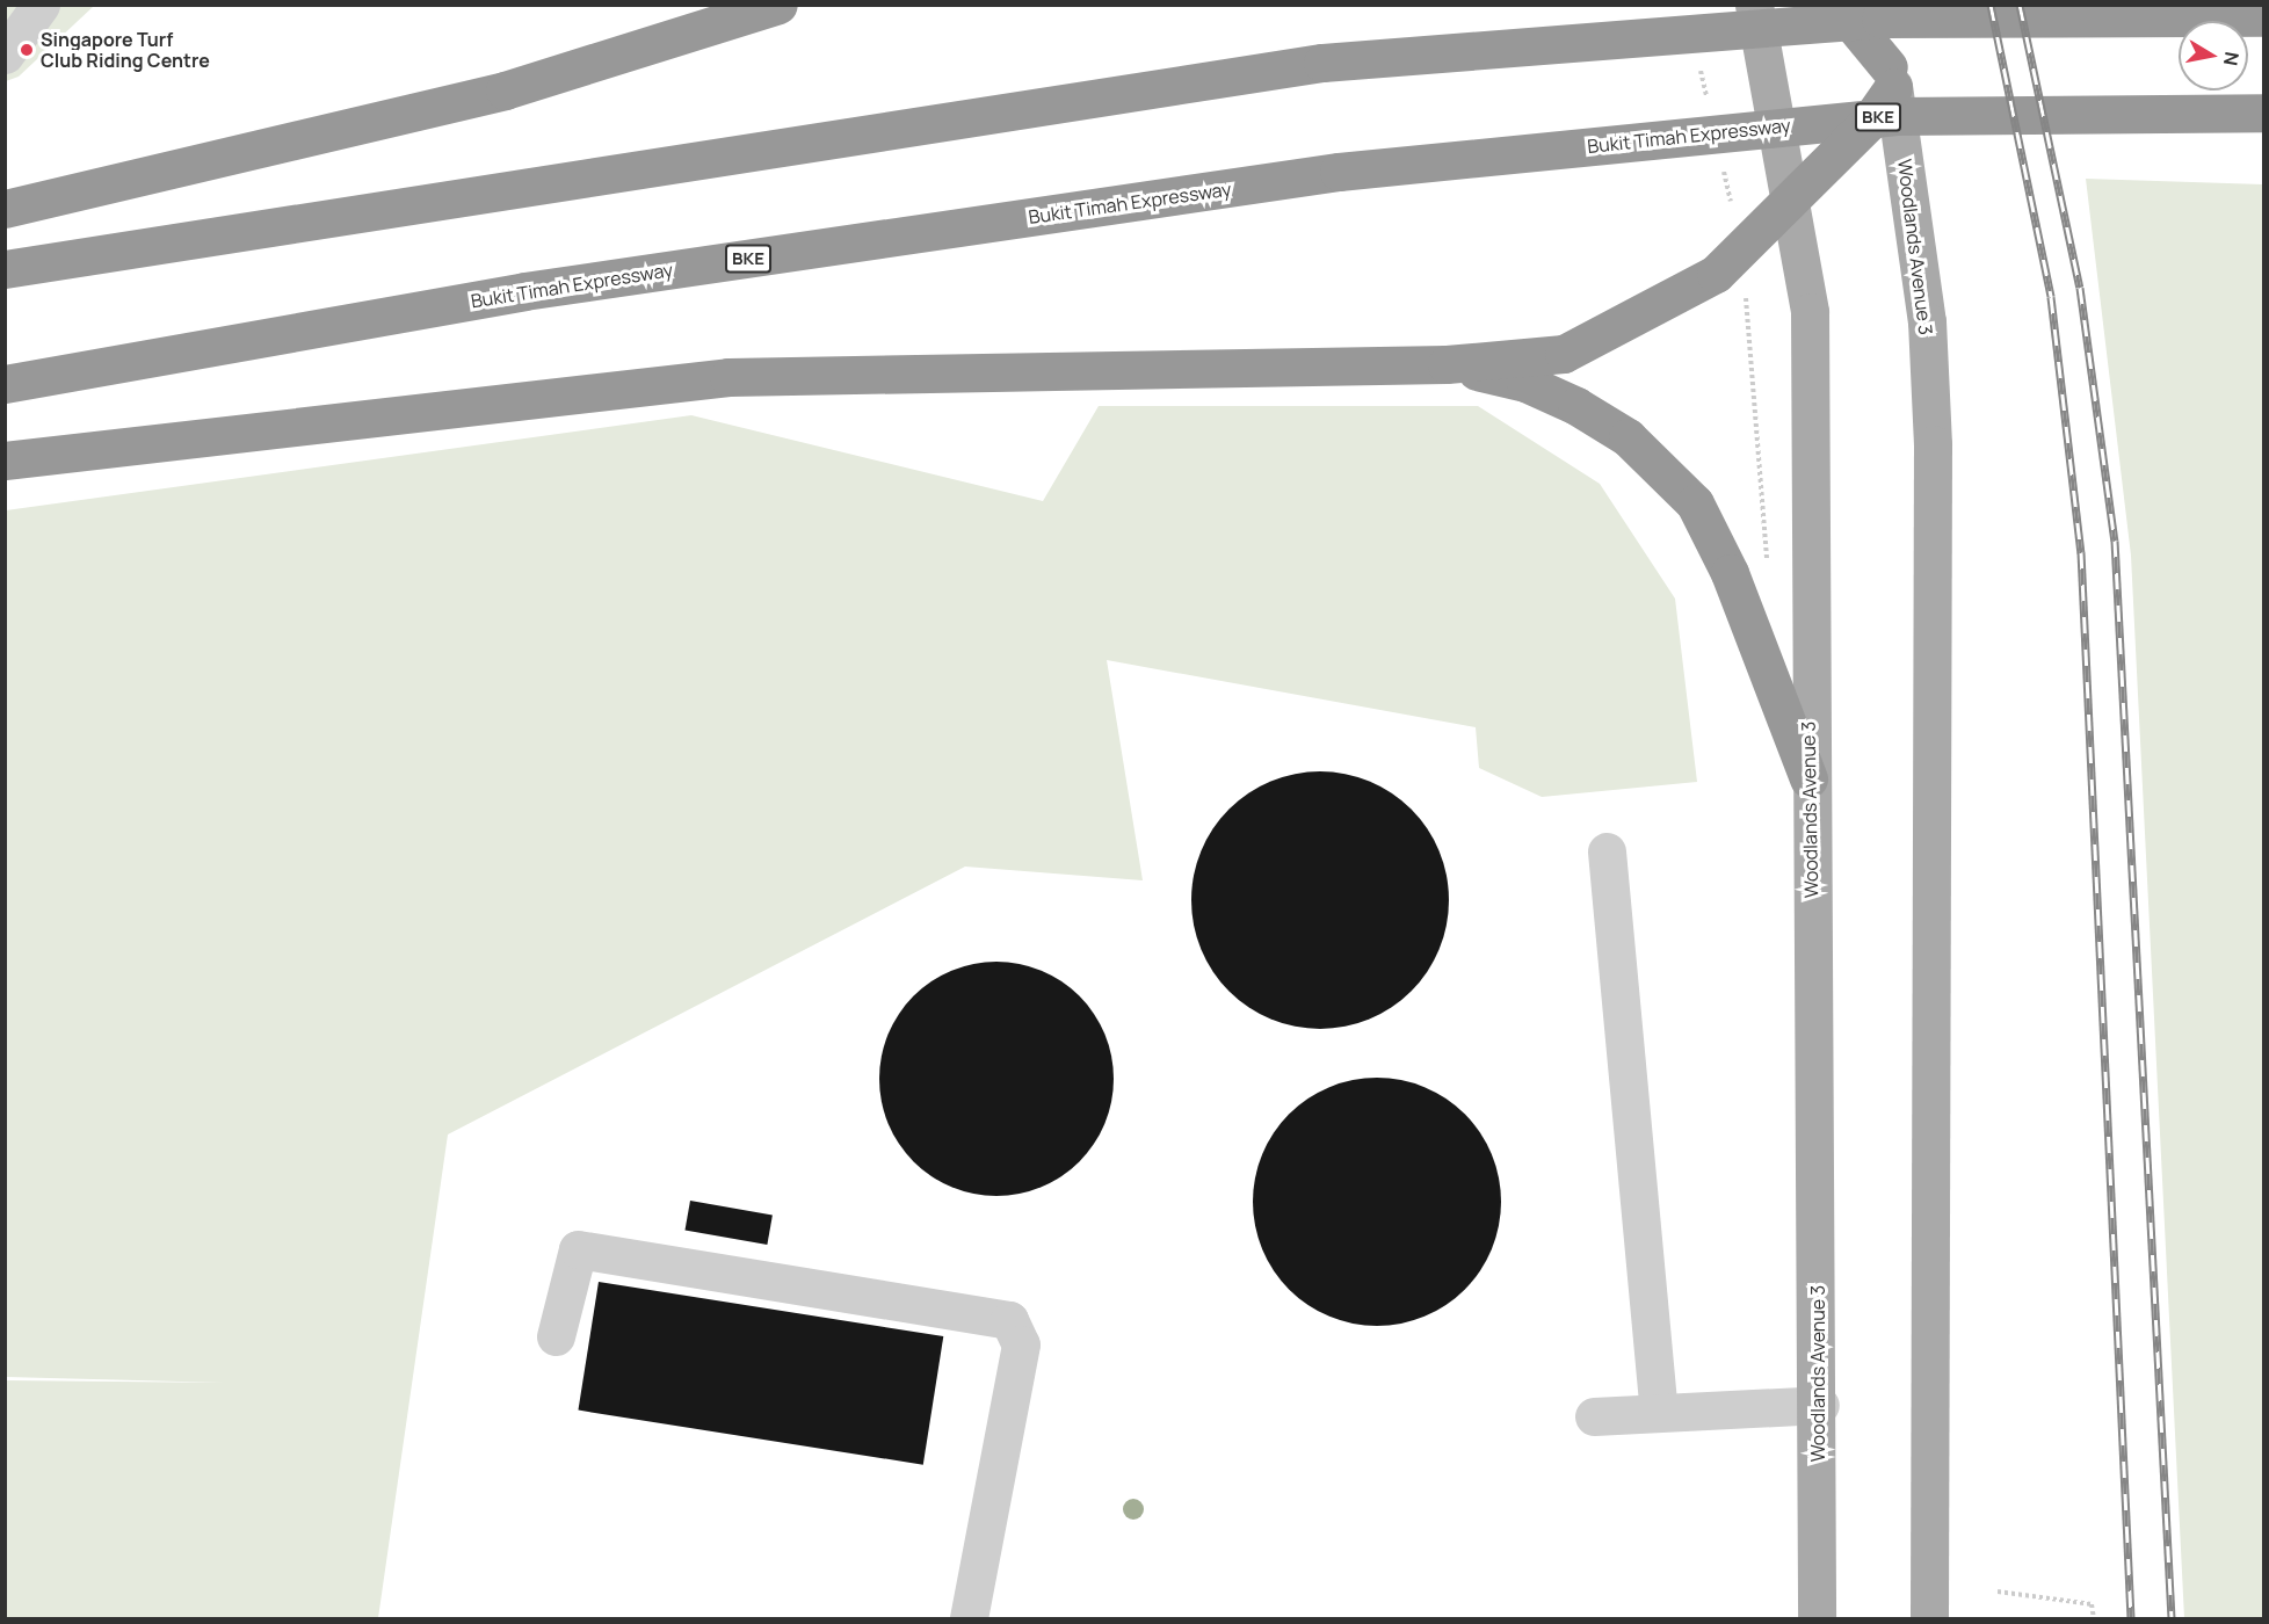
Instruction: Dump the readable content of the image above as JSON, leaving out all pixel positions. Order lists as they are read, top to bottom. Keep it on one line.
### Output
{"streets":{"highway":["BKE","Bukit Timah Expressway"],"main road":["Woodlands Avenue 3"]},"places":["Singapore Turf Club Riding Centre"],"north":"right"}
